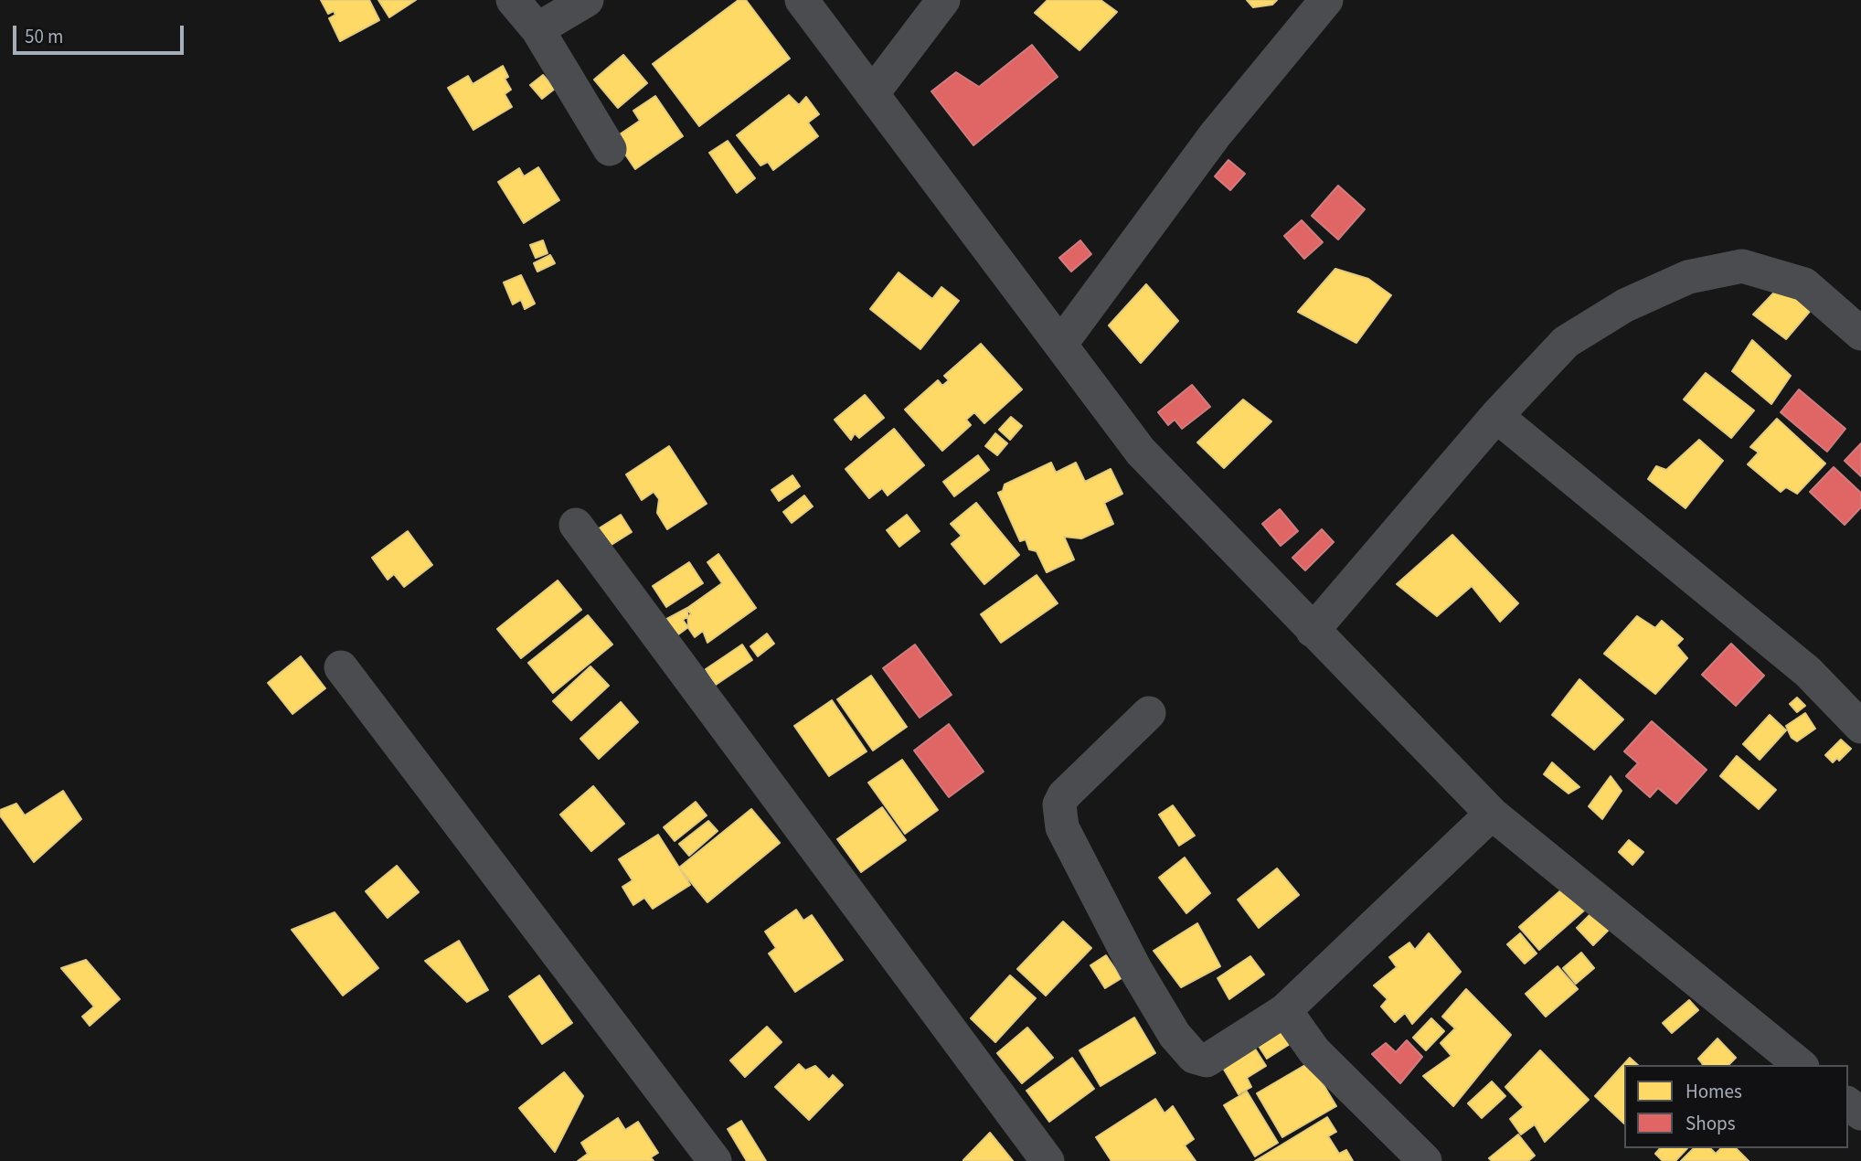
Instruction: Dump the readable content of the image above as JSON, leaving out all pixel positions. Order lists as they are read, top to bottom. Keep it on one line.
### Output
{"legend":["Homes","Shops"],"scale_bar":"50 m"}
